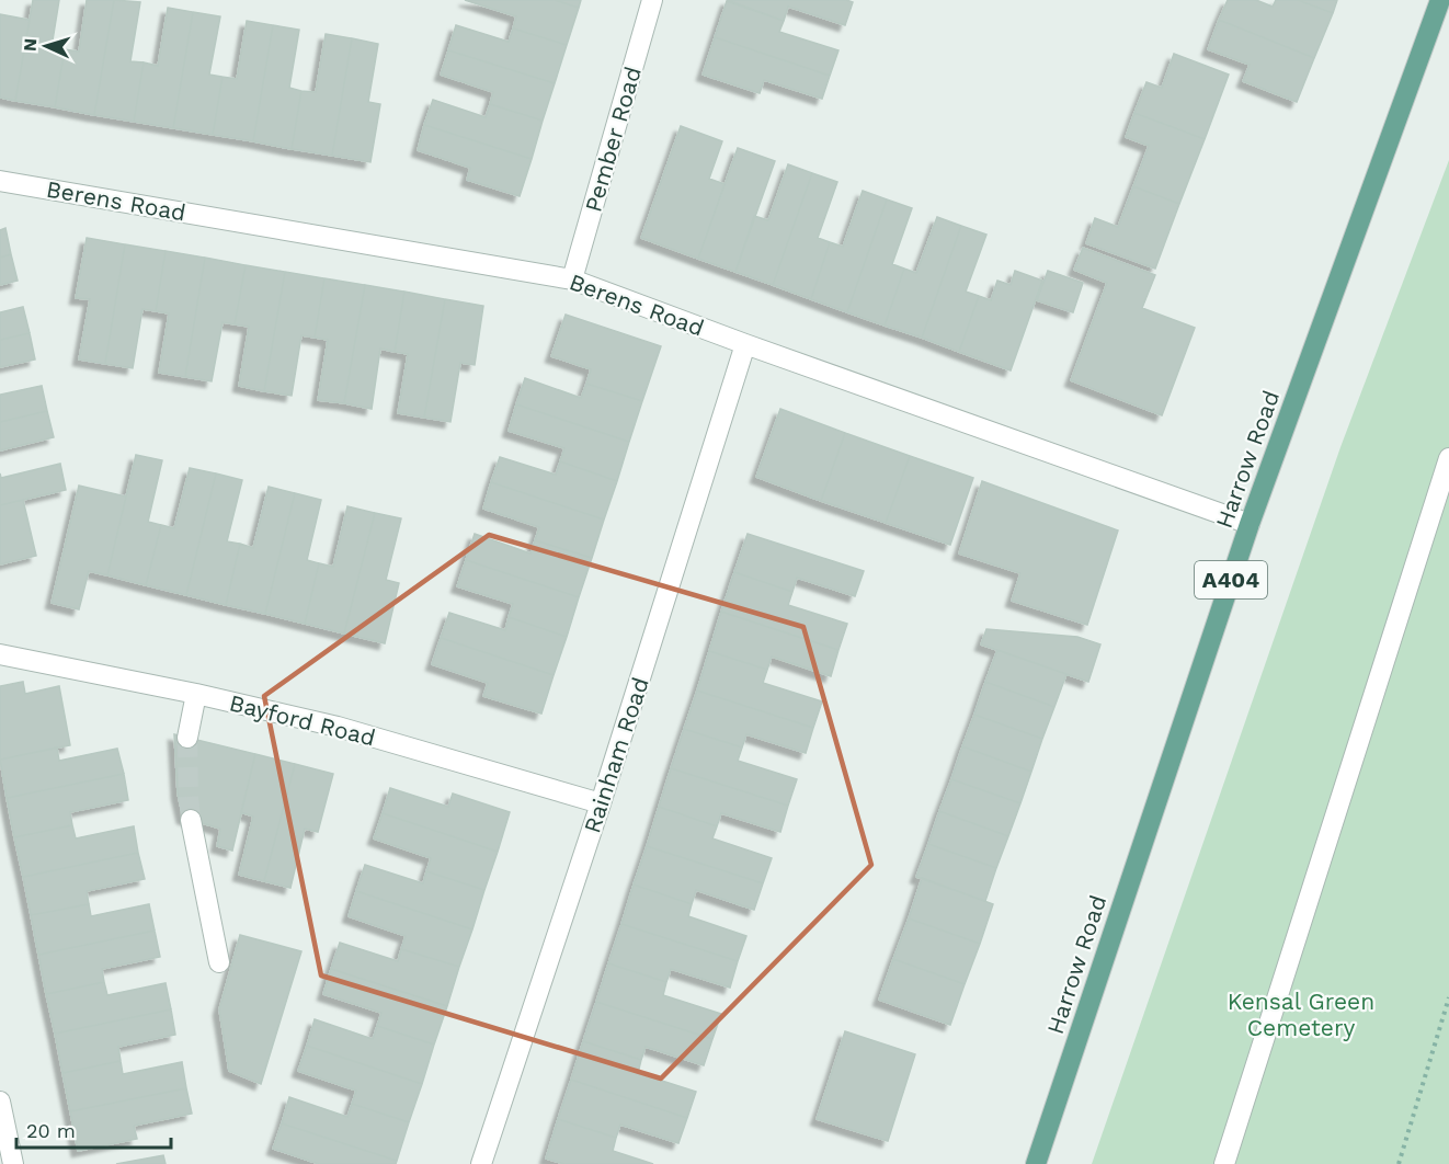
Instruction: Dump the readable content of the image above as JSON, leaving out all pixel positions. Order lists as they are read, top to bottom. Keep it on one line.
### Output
{"streets":{"main road":["Harrow Road","A404"],"street":["Pember Road","Berens Road","Bayford Road","Rainham Road"]},"crossings":[["Pember Road","Berens Road"],["Berens Road","Harrow Road"],["Berens Road","Rainham Road"],["Bayford Road","Rainham Road"]],"parks":["Kensal Green Cemetery"],"scale_bar":"20 m","north":"left"}
